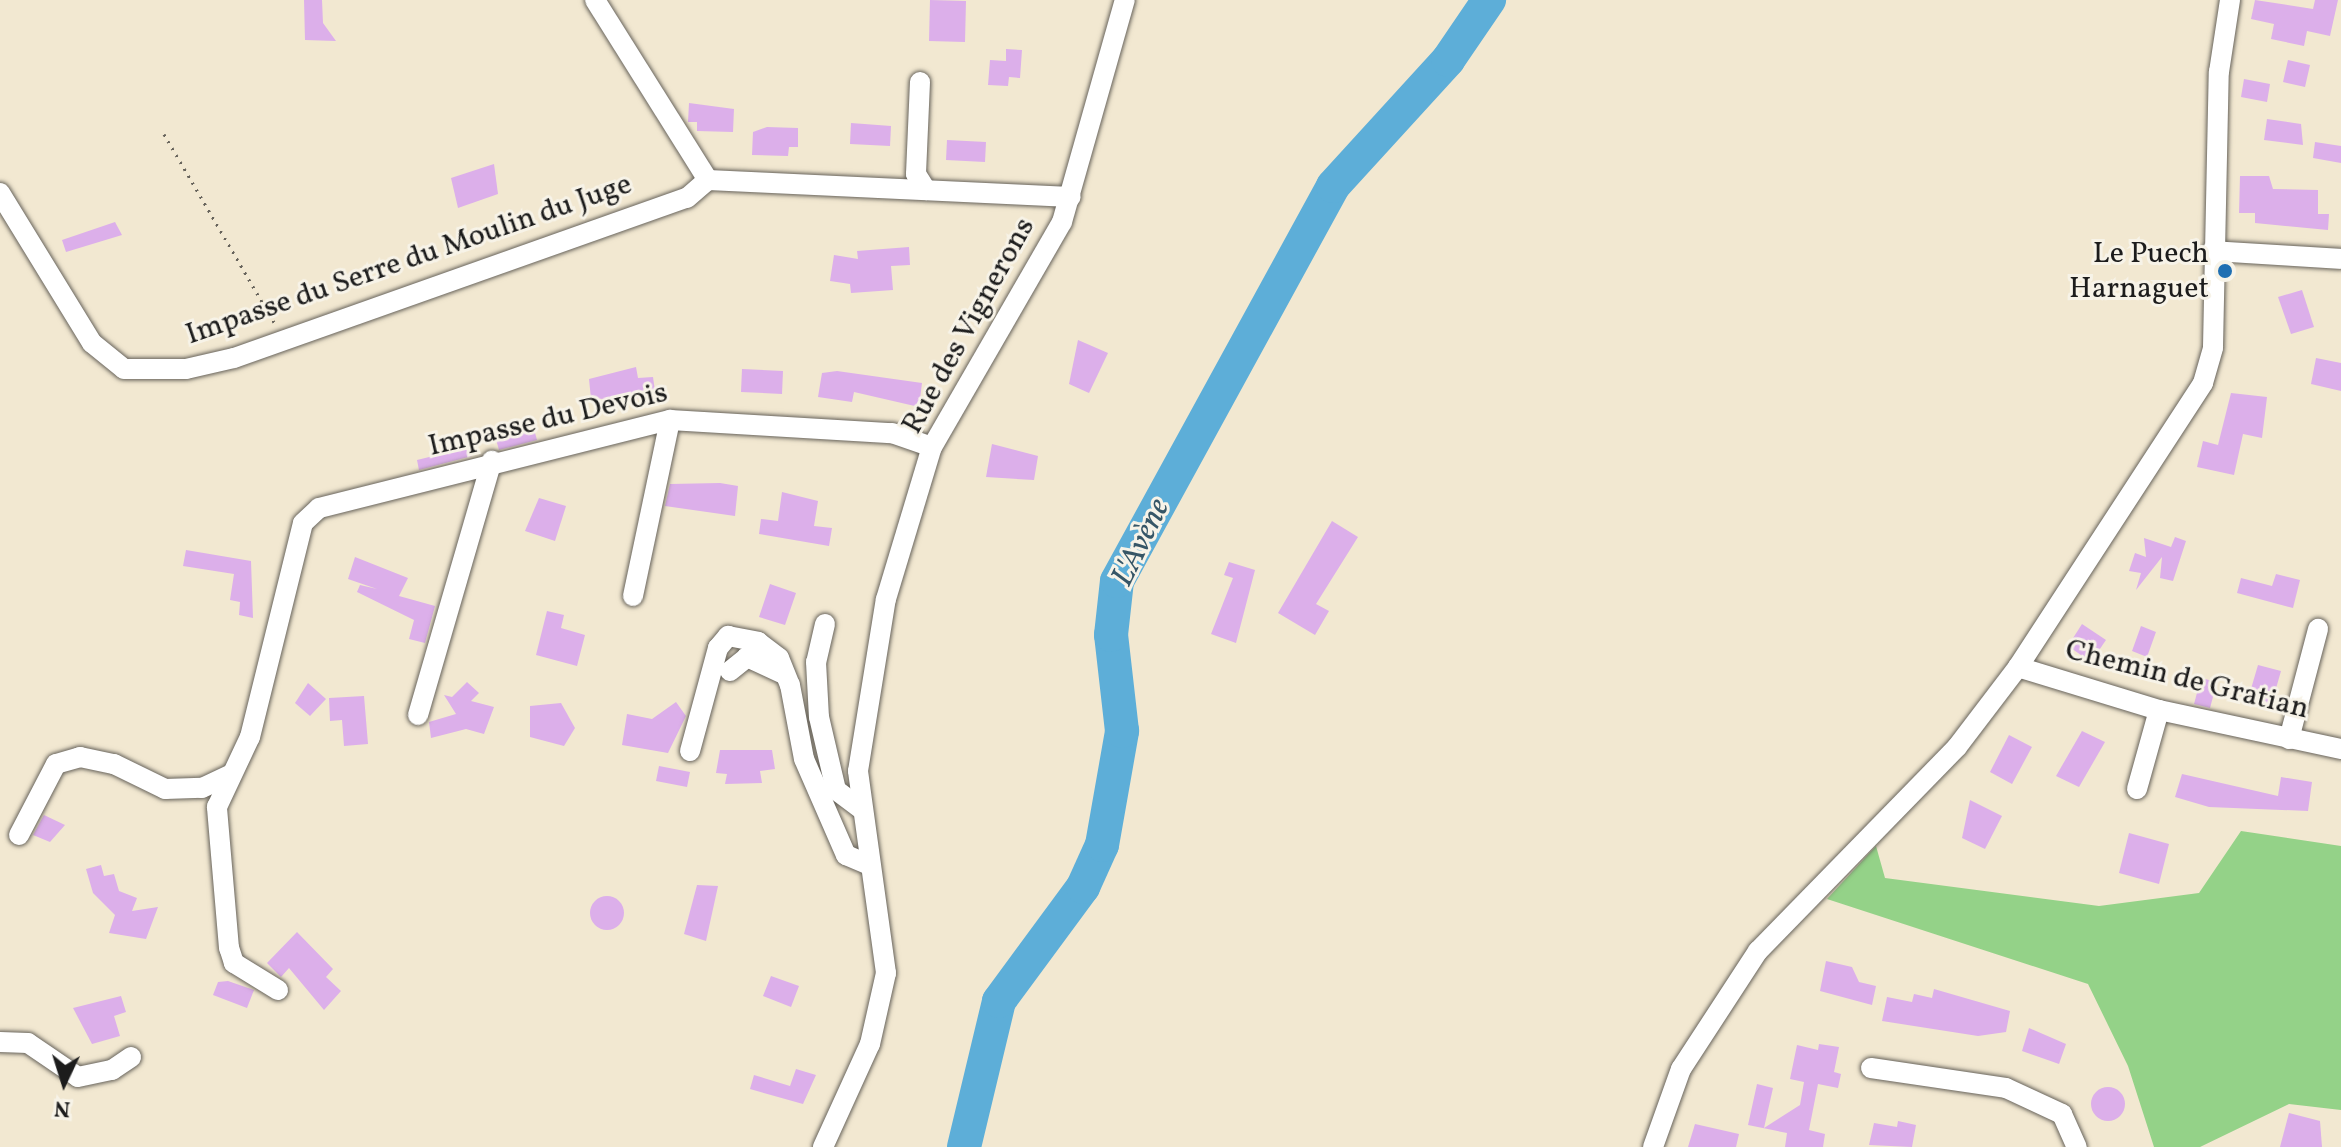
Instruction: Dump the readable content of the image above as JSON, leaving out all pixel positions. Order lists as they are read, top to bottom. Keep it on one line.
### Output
{"streets":{"street":["Impasse du Serre du Moulin du Juge","Rue des Vignerons","Impasse du Devois","Chemin de Gratian"]},"crossings":[["Rue des Vignerons","Impasse du Devois"]],"water":["L'Avène"],"places":["Le Puech Harnaguet"],"north":"bottom"}
